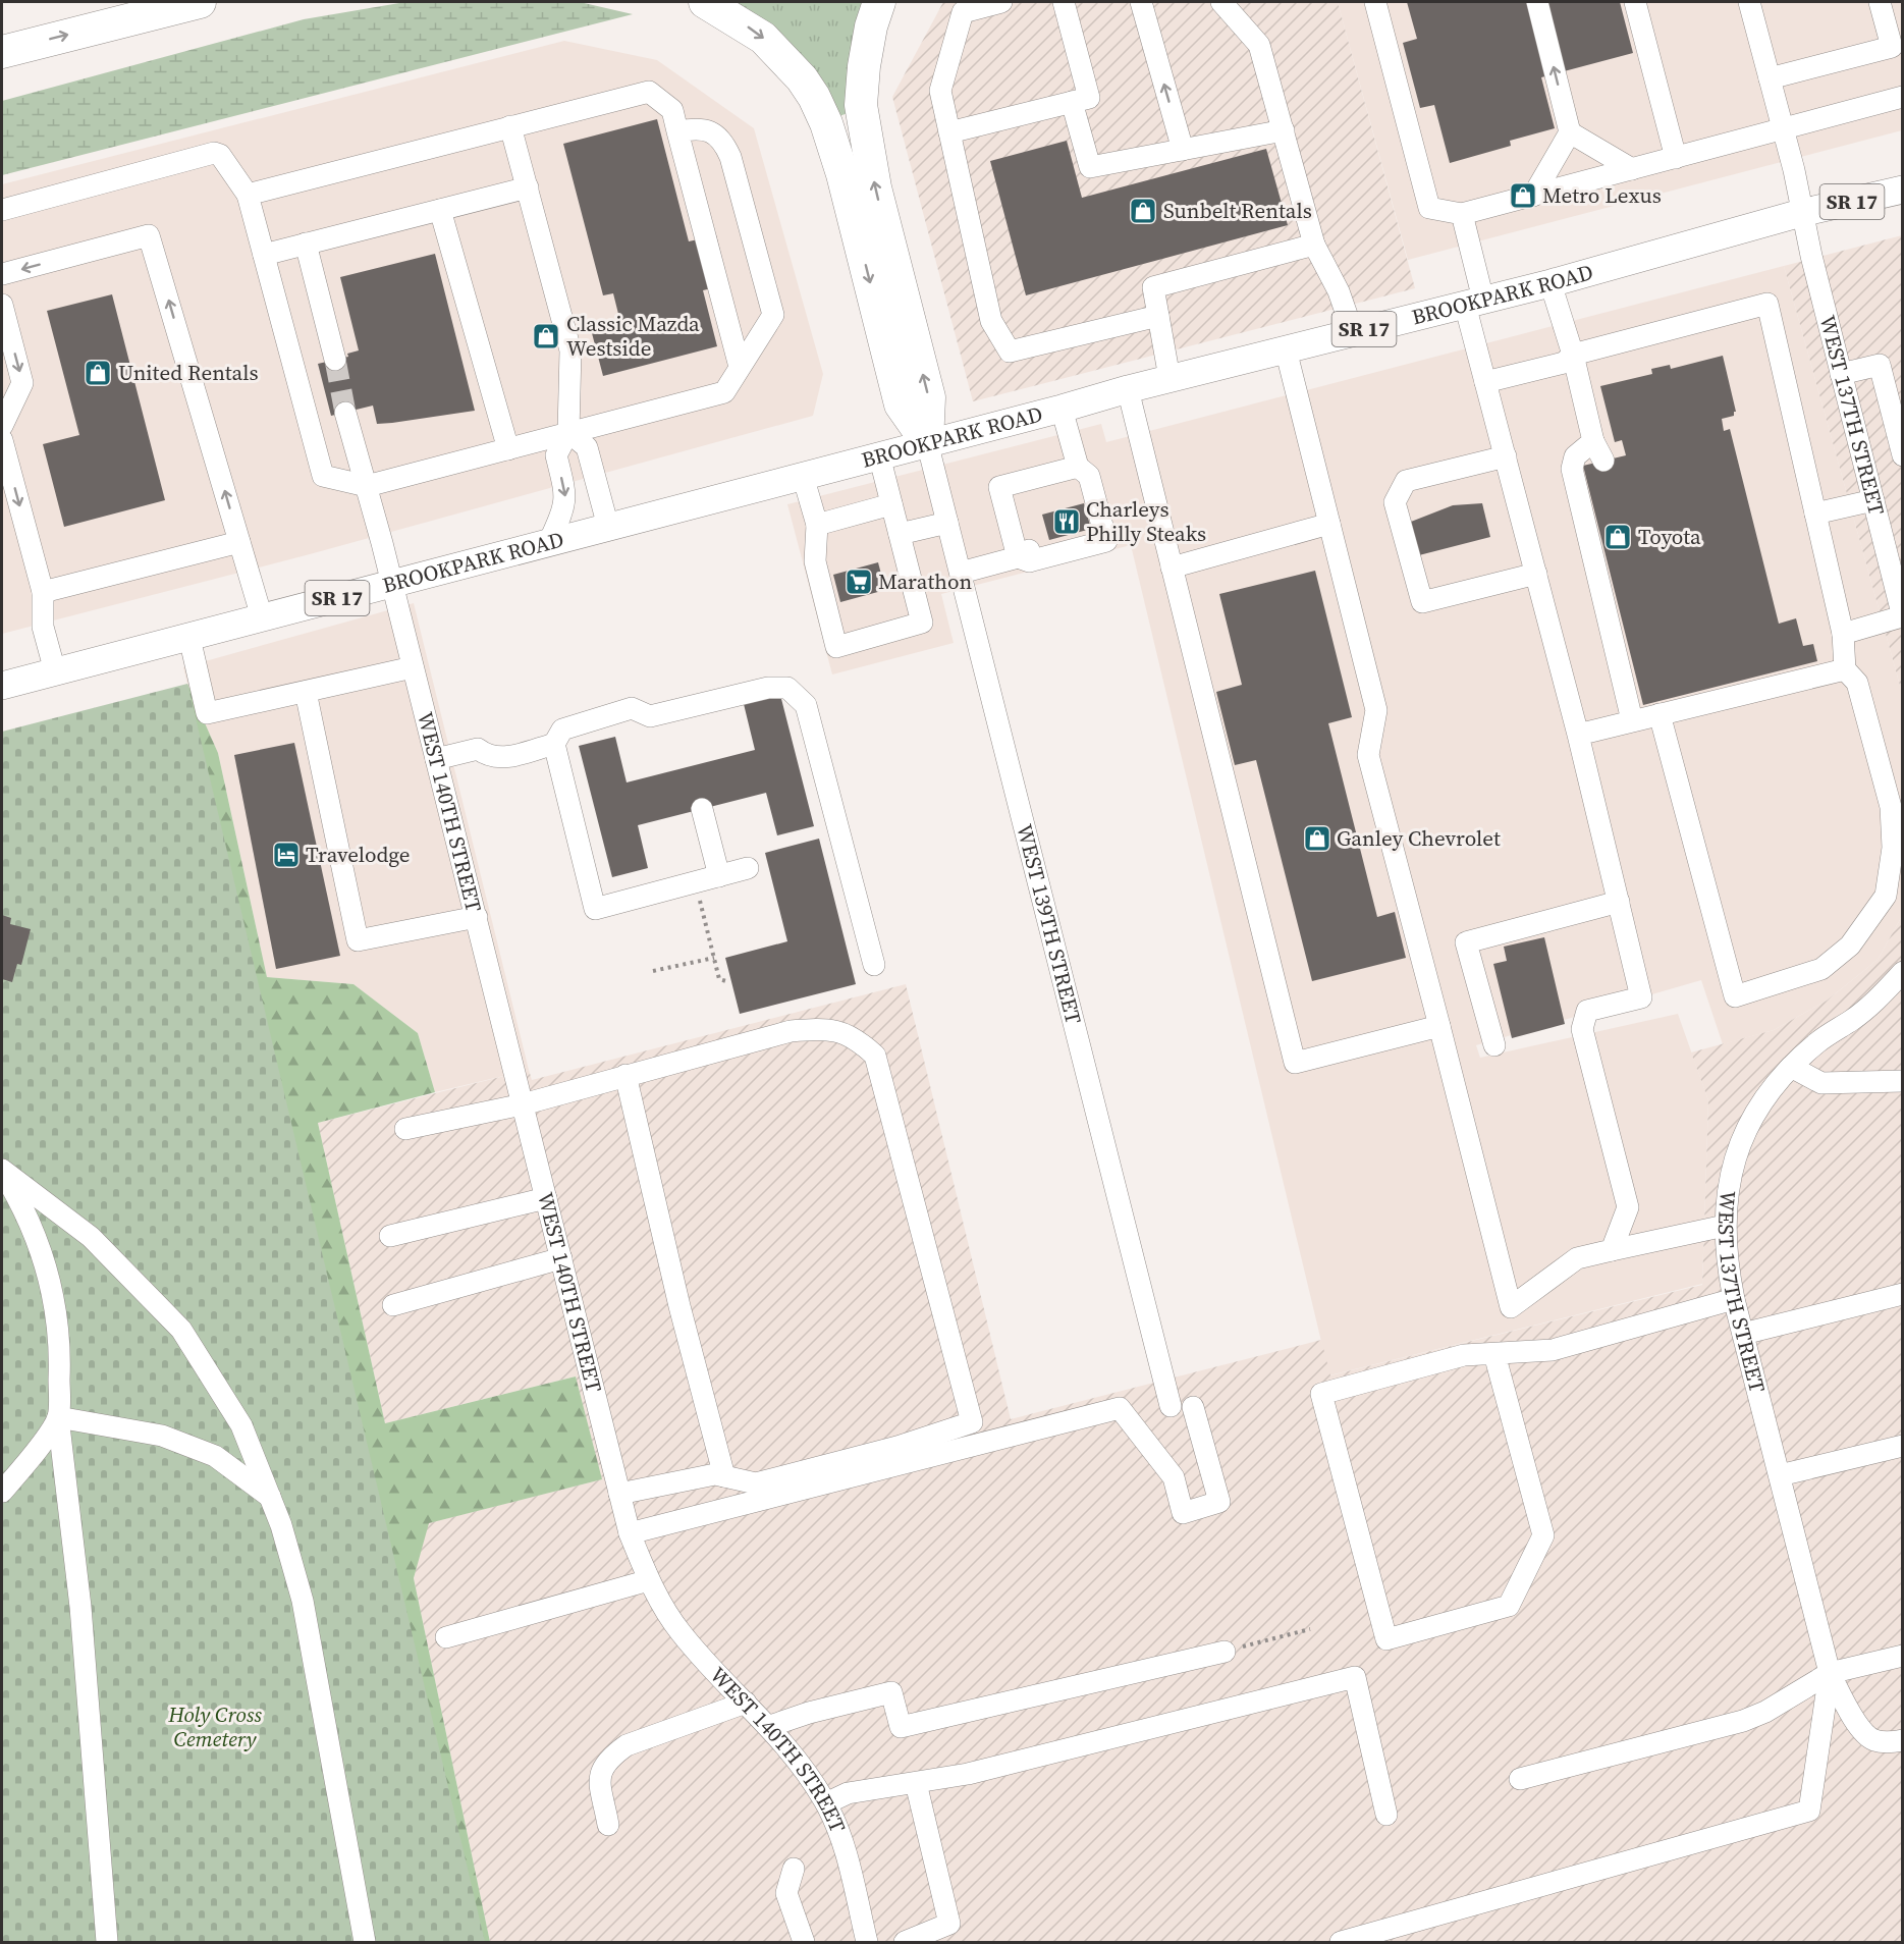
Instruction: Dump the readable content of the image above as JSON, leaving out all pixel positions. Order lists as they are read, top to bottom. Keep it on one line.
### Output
{"streets":{"main road":["SR 17","BROOKPARK ROAD"],"street":["WEST 137TH STREET","WEST 140TH STREET","WEST 139TH STREET"]},"crossings":[["BROOKPARK ROAD","WEST 137TH STREET"],["BROOKPARK ROAD","WEST 140TH STREET"],["BROOKPARK ROAD","WEST 139TH STREET"]],"parks":["Holy Cross Cemetery"],"places":{"shop":["Metro Lexus","Sunbelt Rentals","Classic Mazda Westside","United Rentals","Toyota","Ganley Chevrolet"],"restaurant":["Charleys Philly Steaks"],"supermarket":["Marathon"],"hotel":["Travelodge"]}}
